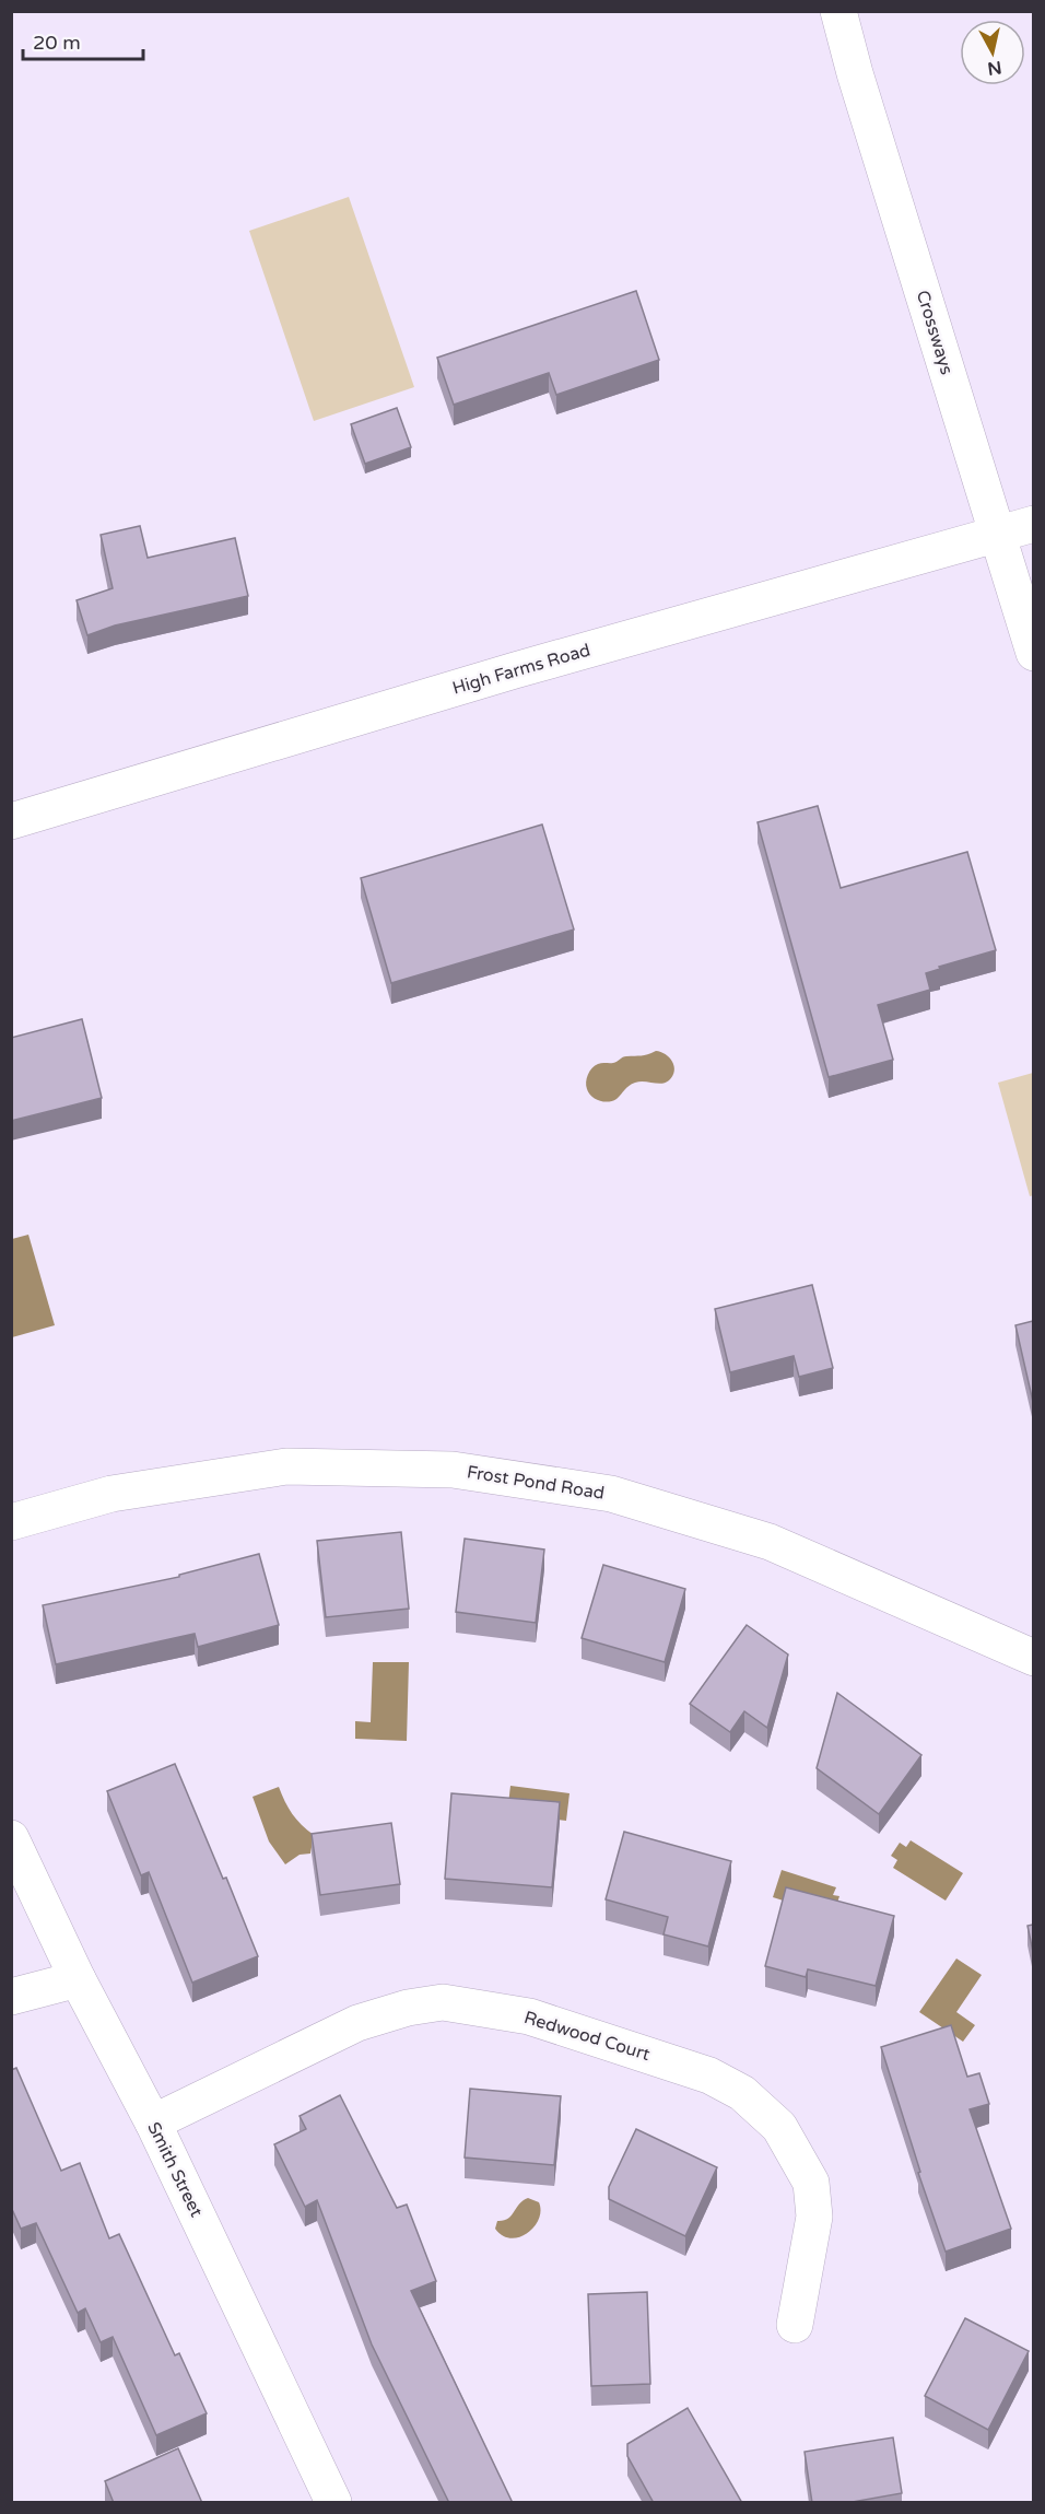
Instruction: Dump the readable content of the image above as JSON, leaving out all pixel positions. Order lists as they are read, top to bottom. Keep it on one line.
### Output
{"streets":{"street":["Crossways","High Farms Road","Frost Pond Road","Redwood Court","Smith Street"]},"crossings":[["Crossways","High Farms Road"],["Redwood Court","Smith Street"]],"scale_bar":"20 m","north":"bottom"}
